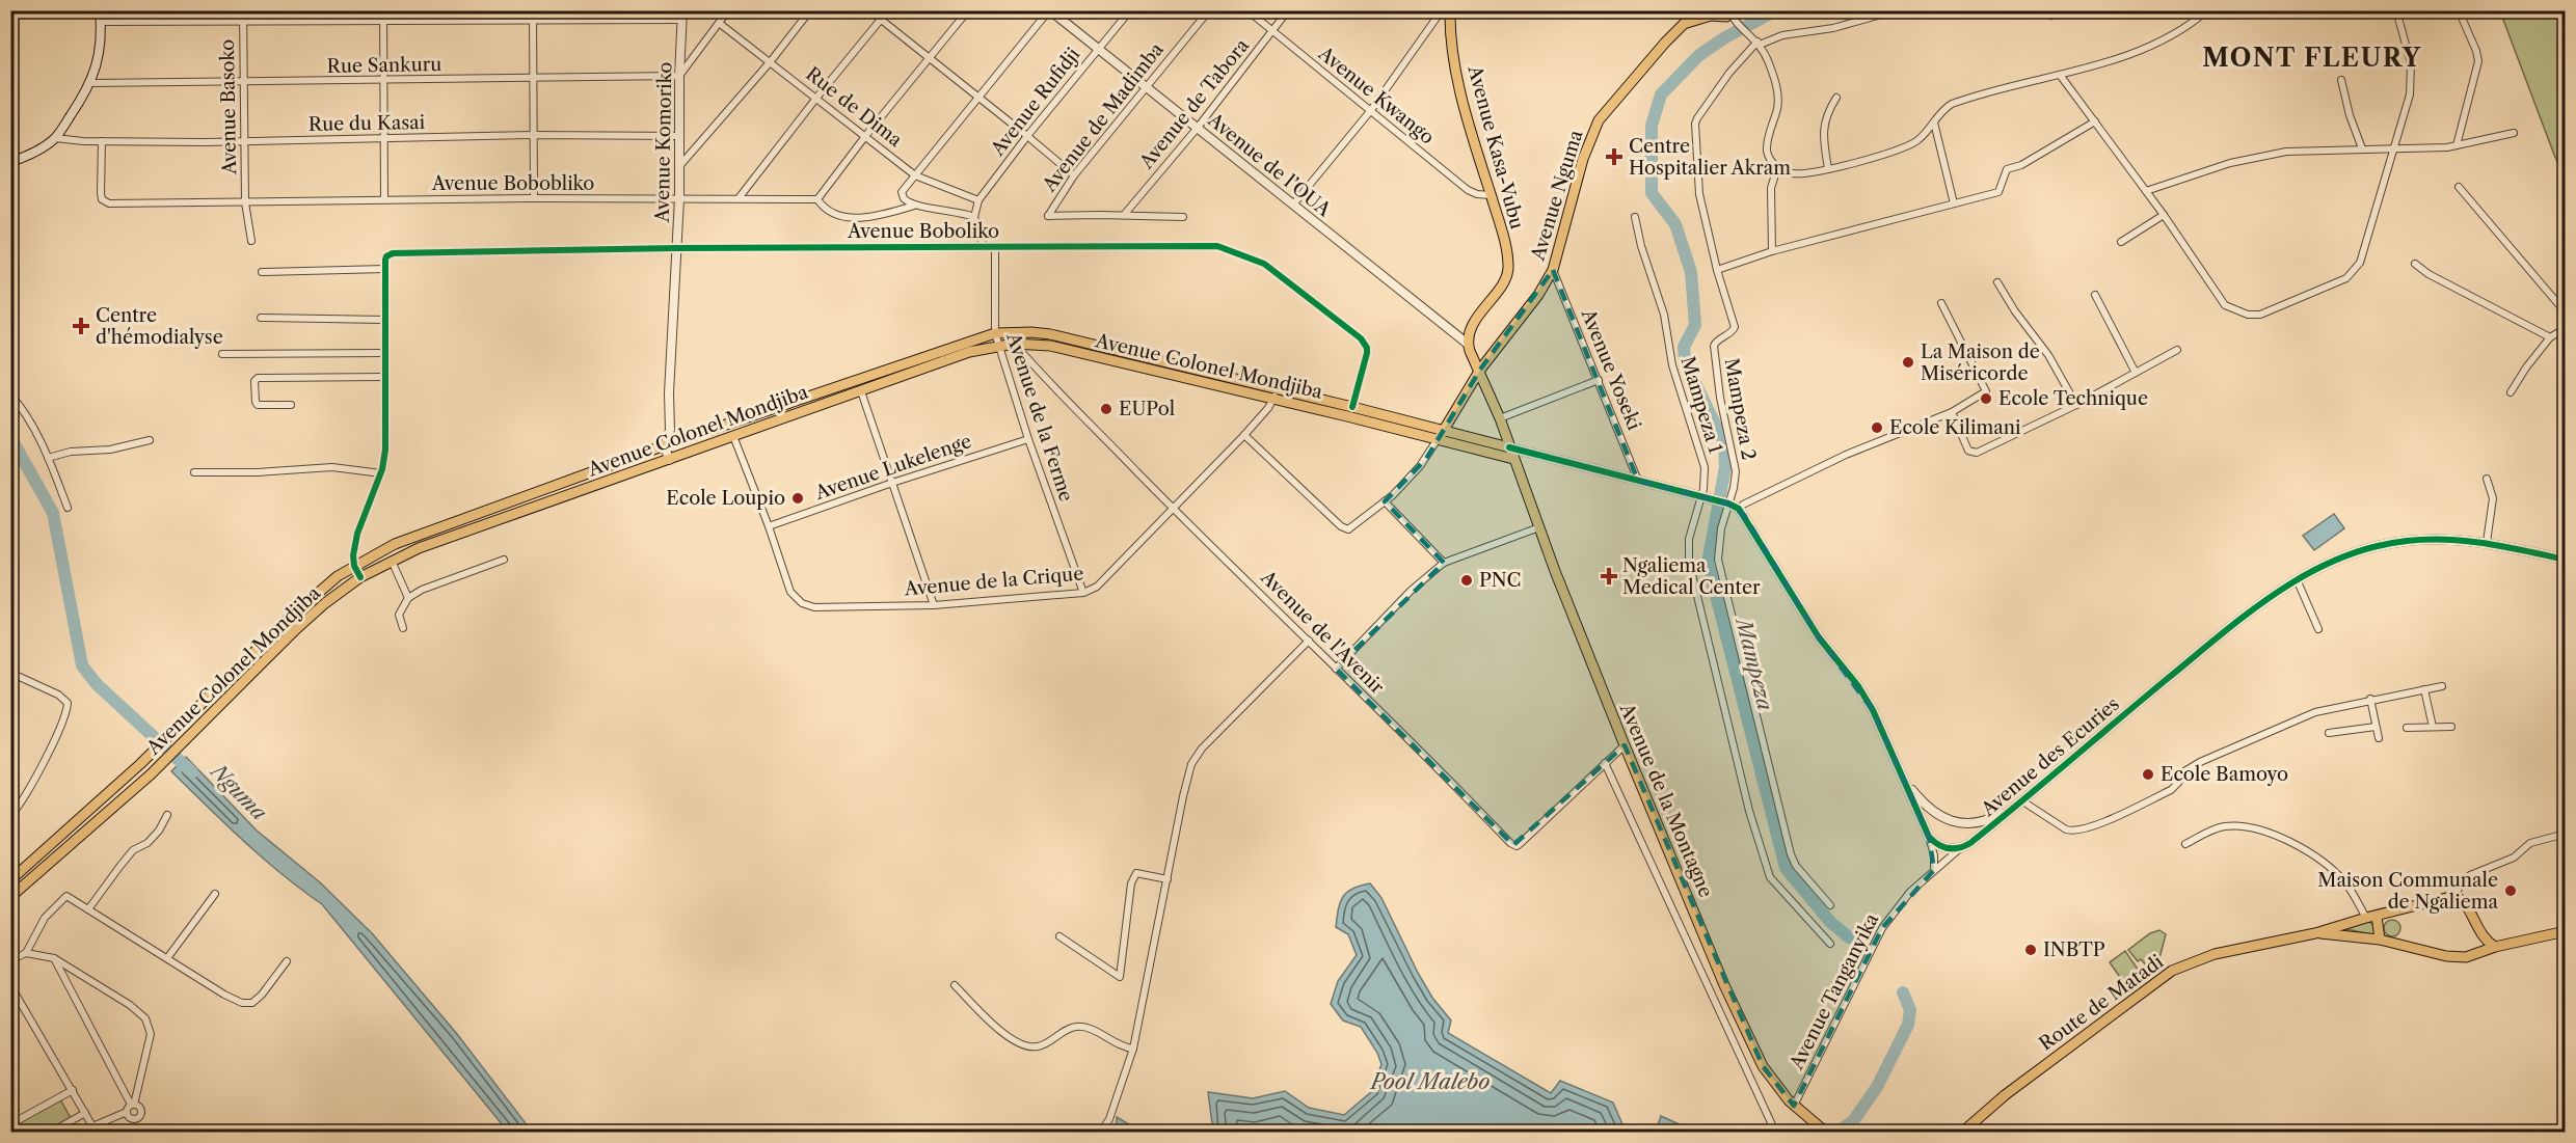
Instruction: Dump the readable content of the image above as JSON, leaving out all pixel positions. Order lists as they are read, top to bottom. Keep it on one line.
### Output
{"streets":{"main road":["Avenue Kasa-Vubu","Avenue Nguma","Avenue Colonel Mondjiba","Avenue de la Montagne","Route de Matadi"],"street":["Rue Sankuru","Avenue Kwango","Avenue Rufidji","Avenue de Tabora","Avenue Basoko","Rue de Dima","Avenue de Madimba","Rue du Kasai","Avenue Komoriko","Avenue de l’OUA","Avenue Bobobliko","Avenue Boboliko","Avenue Yoseki","Mampeza 1","Mampeza 2","Avenue de la Ferme","Avenue Lukelenge","Avenue de la Crique","Avenue de l'Avenir","Avenue des Ecuries","Avenue Tanganyika"]},"crossings":[["Rue Sankuru","Avenue Basoko"],["Rue Sankuru","Avenue Komoriko"],["Avenue Kwango","Avenue de Tabora"],["Avenue Kwango","Avenue Kasa-Vubu"],["Avenue Rufidji","Rue de Dima"],["Avenue Rufidji","Avenue de l’OUA"],["Avenue de Tabora","Avenue de Madimba"],["Avenue de Tabora","Avenue de l’OUA"],["Avenue Basoko","Rue du Kasai"],["Avenue Basoko","Avenue Bobobliko"],["Avenue de Madimba","Avenue de l’OUA"],["Rue du Kasai","Avenue Komoriko"],["Rue du Kasai","Avenue Bobobliko"],["Avenue Komoriko","Avenue Bobobliko"],["Avenue Komoriko","Avenue Boboliko"],["Avenue Komoriko","Avenue Colonel Mondjiba"],["Avenue Kasa-Vubu","Avenue de l’OUA"],["Avenue Nguma","Avenue Colonel Mondjiba"],["Avenue Nguma","Avenue Yoseki"],["Avenue Boboliko","Avenue Colonel Mondjiba"],["Avenue Boboliko","Avenue de la Ferme"],["Avenue Colonel Mondjiba","Avenue de la Ferme"],["Avenue Colonel Mondjiba","Avenue de la Crique"],["Avenue Colonel Mondjiba","Avenue de l'Avenir"],["Avenue Colonel Mondjiba","Avenue de la Montagne"],["Avenue de la Ferme","Avenue Lukelenge"],["Avenue de la Ferme","Avenue de la Crique"],["Avenue de la Ferme","Avenue de l'Avenir"],["Avenue Lukelenge","Avenue de la Crique"],["Avenue de la Crique","Avenue de l'Avenir"],["Avenue de l'Avenir","Avenue de la Montagne"],["Avenue des Ecuries","Avenue Tanganyika"],["Avenue de la Montagne","Avenue Tanganyika"]],"districts":["MONT FLEURY"],"water":["Mampeza","Nguma","Pool Malebo"],"places":{"health":["Centre Hospitalier Akram","Centre d'hémodialyse","Ngaliema Medical Center"],"other":["La Maison de Miséricorde","Ecole Technique","EUPol","Ecole Kilimani","Ecole Loupio","PNC","Ecole Bamoyo","Maison Communale de Ngaliema","INBTP"]}}
